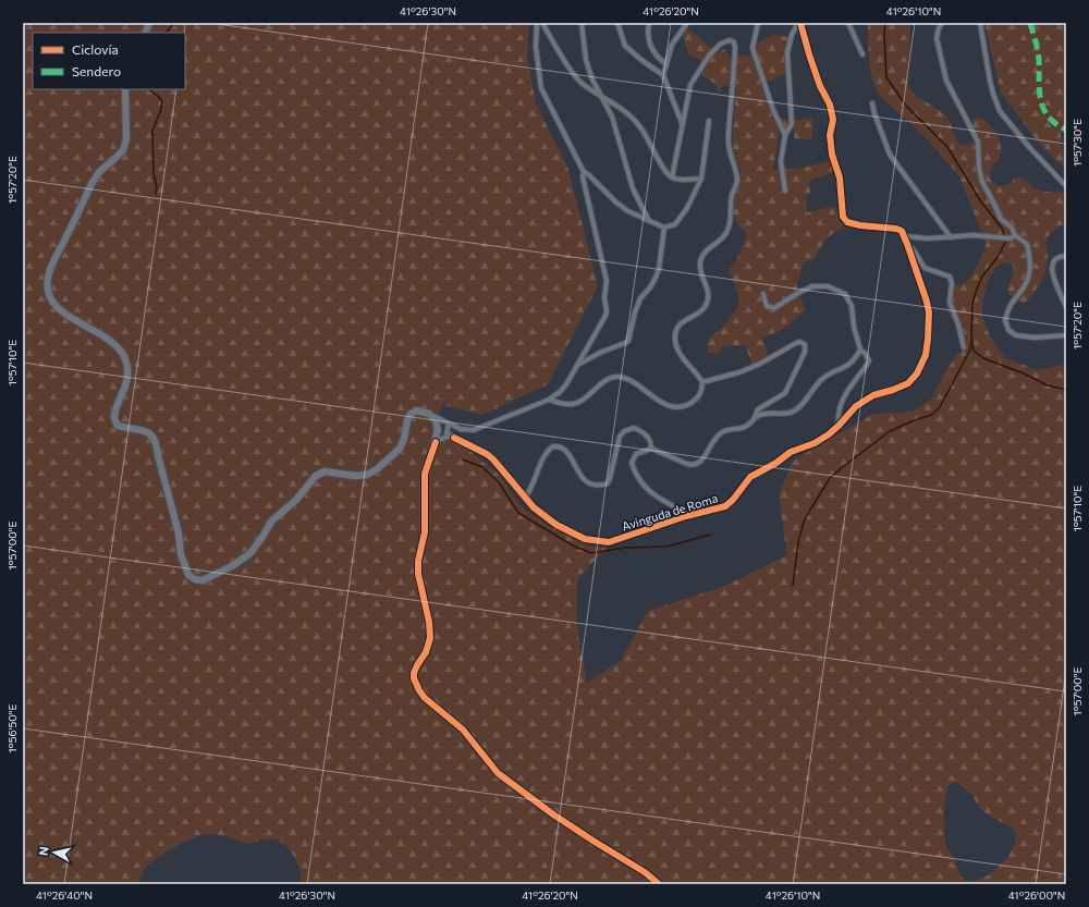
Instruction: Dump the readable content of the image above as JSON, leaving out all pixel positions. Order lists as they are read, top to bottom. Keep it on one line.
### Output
{"streets":{"street":["Avinguda de Roma"]},"legend":["Ciclovía","Sendero"],"north":"left","coordinates":["41°26'30\"N","41°26'20\"N","41°26'10\"N","1°57'30\"E","1°57'20\"E","1°57'10\"E","1°57'00\"E","1°56'50\"E","41°26'40\"N","41°26'00\"N"]}
